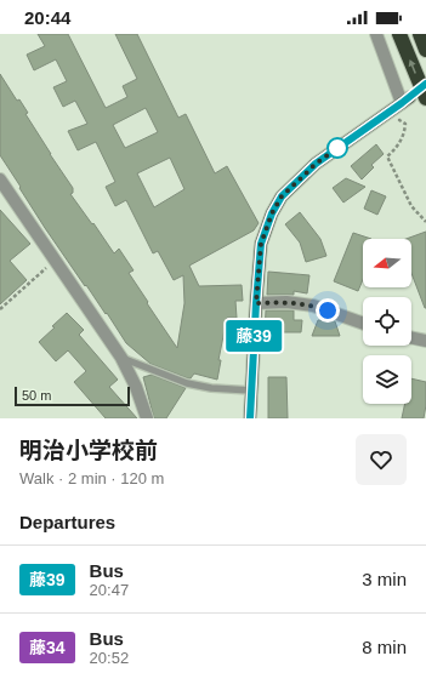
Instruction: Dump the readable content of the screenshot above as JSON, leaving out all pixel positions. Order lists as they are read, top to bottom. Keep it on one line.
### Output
{"lines":["bus line 藤39"],"scale_bar":"50 m","north":"left","page":{"status":"20:44","on_map":"藤39","scale":"50 m","heading":[["明治小学校前","Walk · 2 min · 120 m"],"Departures"],"list":[{"mark":"藤39","name":"Bus","note":"20:47","value":"3 min"},{"mark":"藤34","name":"Bus","note":"20:52","value":"8 min"}]}}
